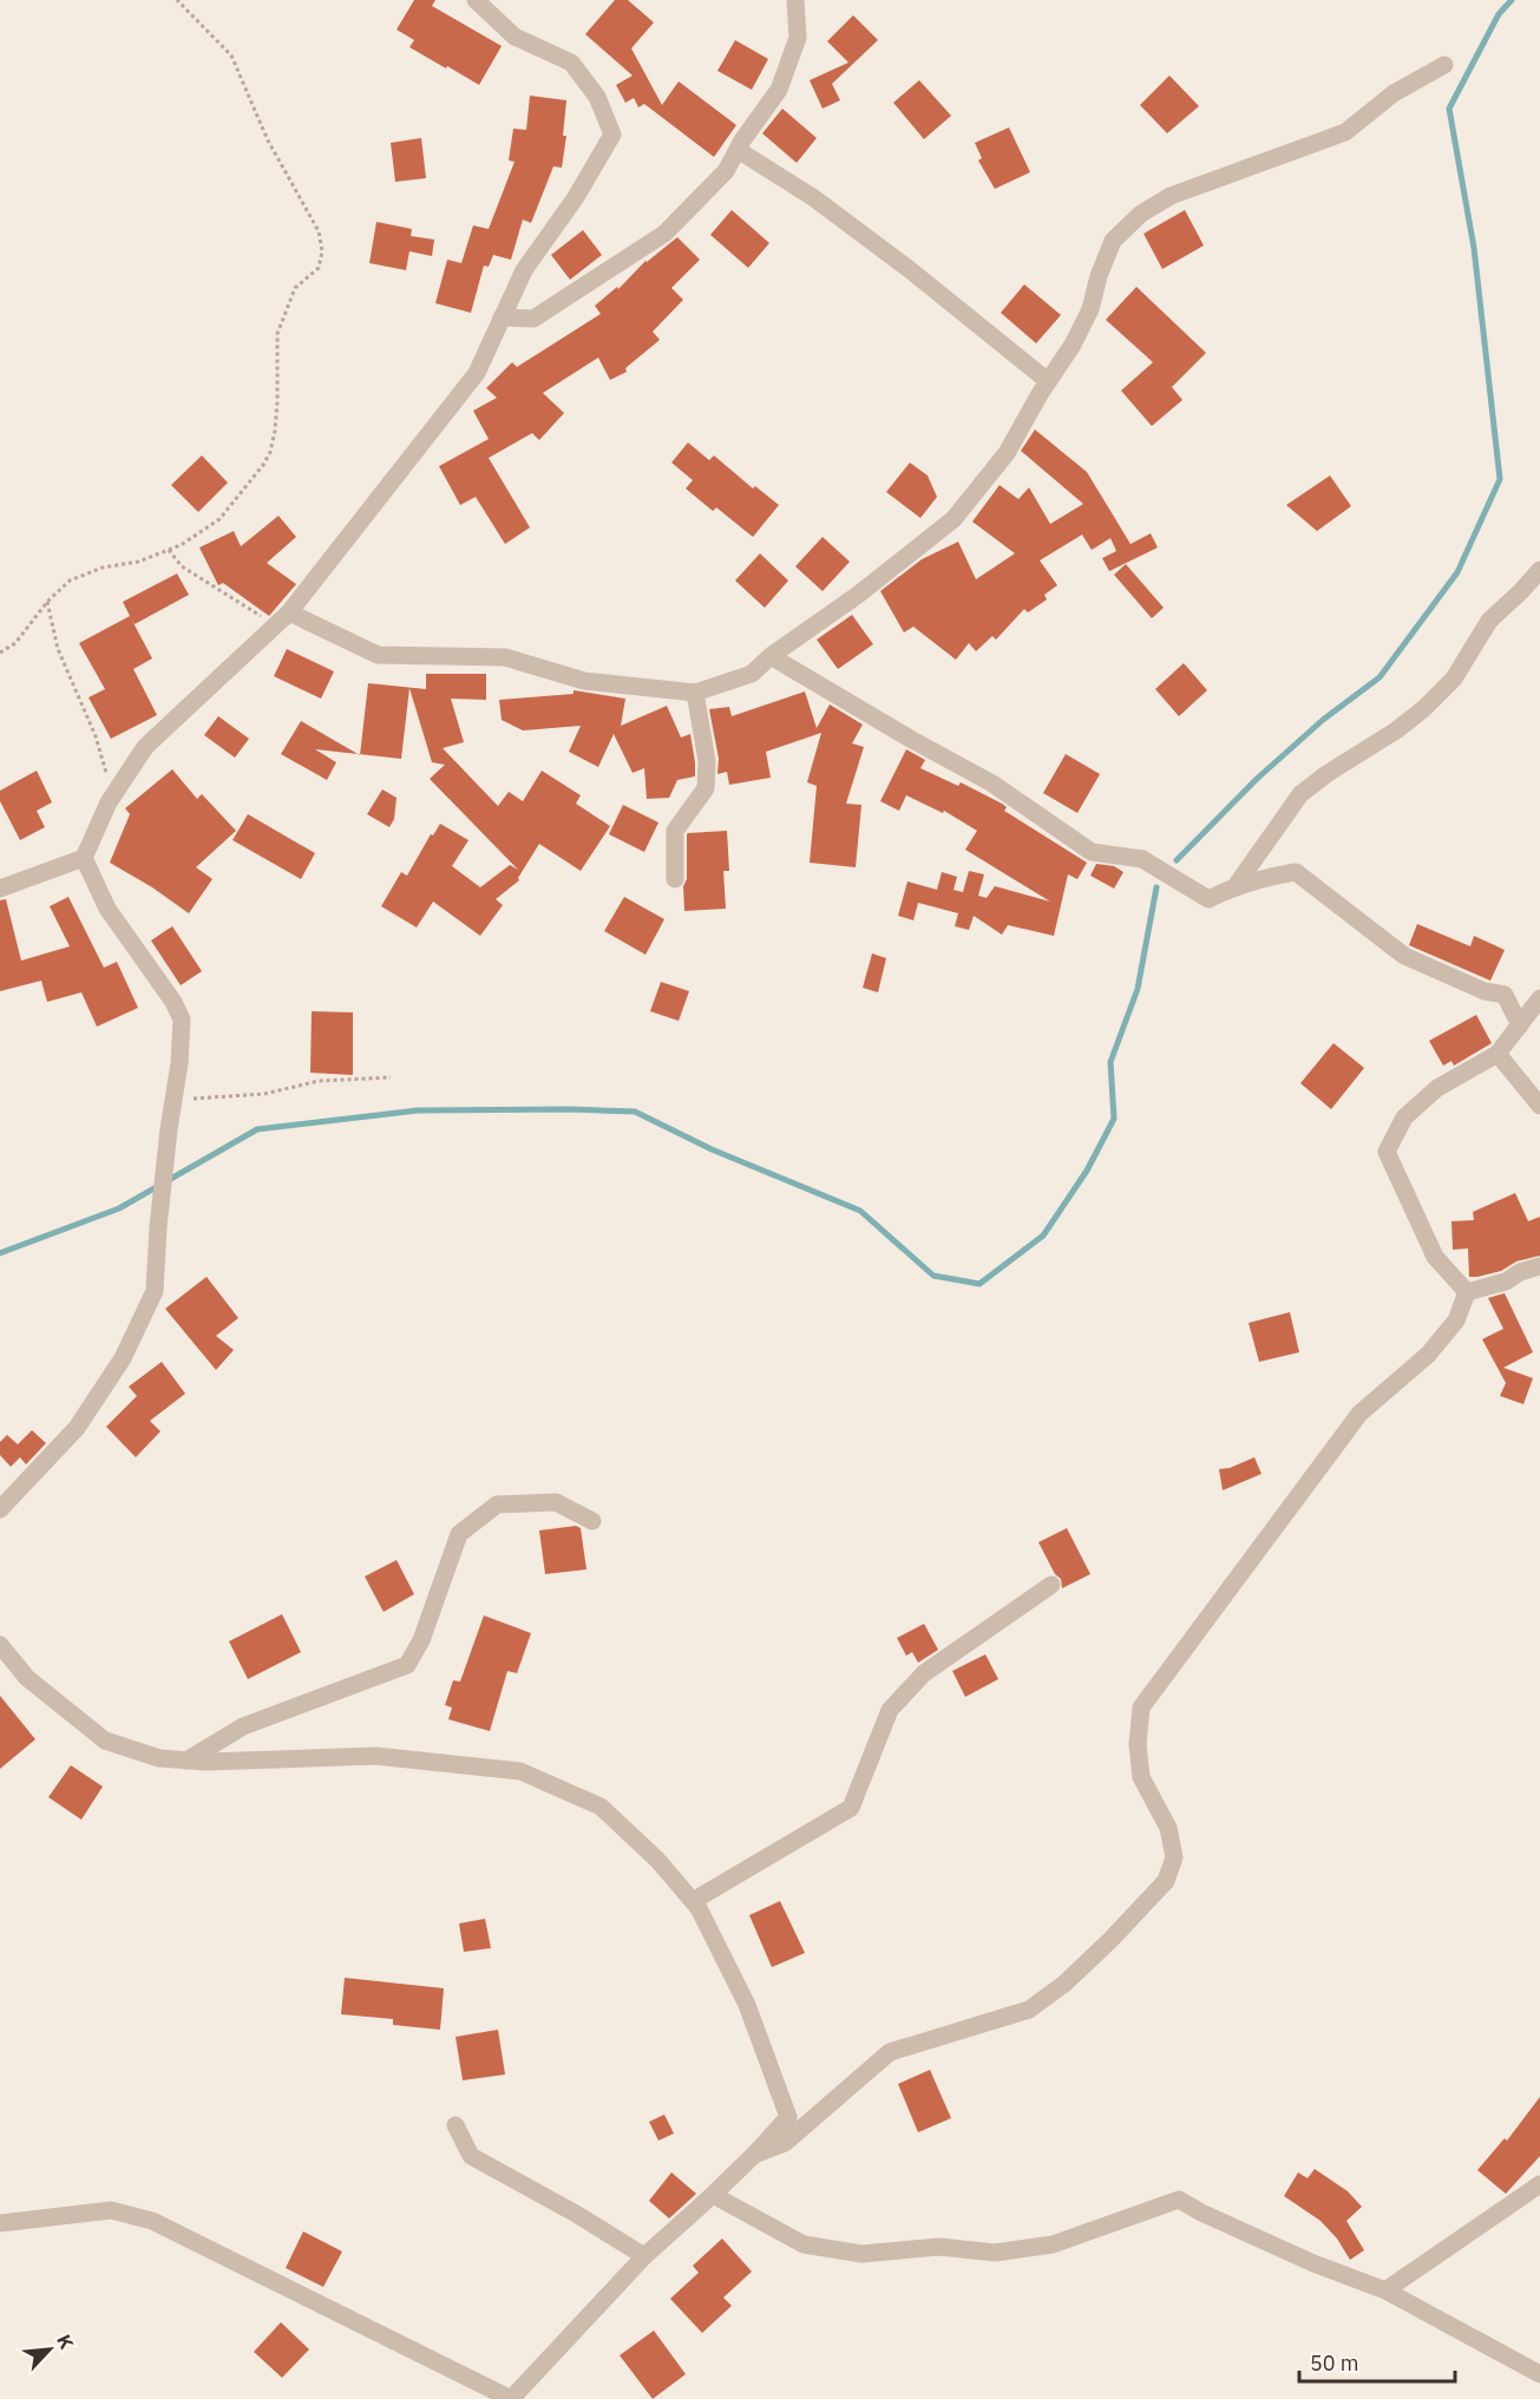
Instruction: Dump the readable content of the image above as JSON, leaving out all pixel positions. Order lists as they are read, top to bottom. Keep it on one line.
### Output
{"scale_bar":"50 m","north":"top right"}
